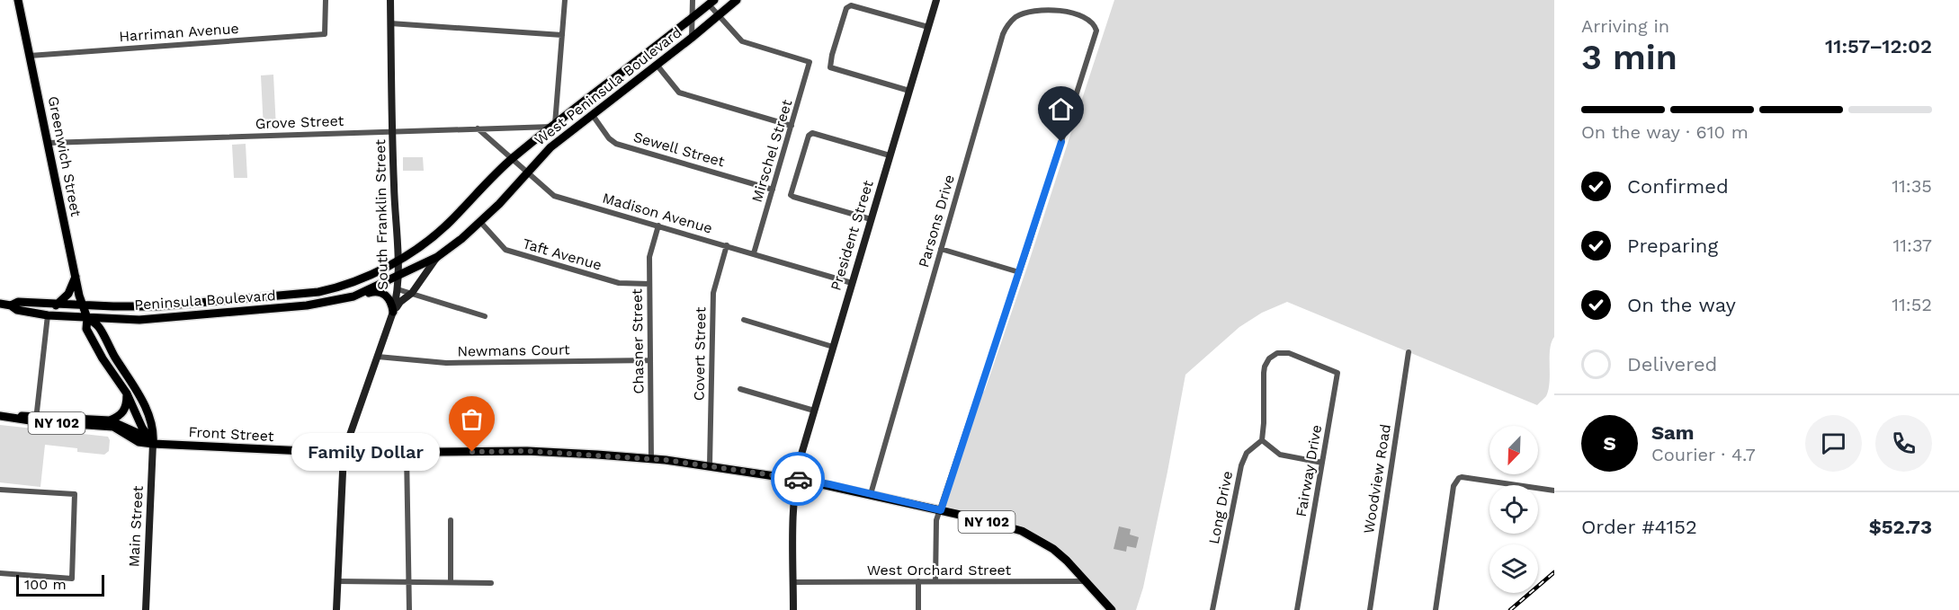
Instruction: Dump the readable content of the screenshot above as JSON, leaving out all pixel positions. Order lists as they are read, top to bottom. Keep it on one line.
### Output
{"streets":{"main road":["West Peninsula Boulevard","Greenwich Street","Peninsula Boulevard","NY 102","Front Street"],"street":["Harriman Avenue","Grove Street","Sewell Street","Mirschel Street","Madison Avenue","South Franklin Street","Parsons Drive","President Street","Taft Avenue","Chasner Street","Newmans Court","Covert Street","Fairway Drive","Woodview Road","Long Drive","Main Street","West Orchard Street"]},"crossings":[["Harriman Avenue","Greenwich Street"],["West Peninsula Boulevard","Grove Street"],["West Peninsula Boulevard","Sewell Street"],["West Peninsula Boulevard","Mirschel Street"],["West Peninsula Boulevard","Madison Avenue"],["West Peninsula Boulevard","South Franklin Street"],["West Peninsula Boulevard","Taft Avenue"],["West Peninsula Boulevard","Peninsula Boulevard"],["Grove Street","Greenwich Street"],["Grove Street","Madison Avenue"],["Grove Street","South Franklin Street"],["Sewell Street","Mirschel Street"],["Mirschel Street","Madison Avenue"],["Greenwich Street","Peninsula Boulevard"],["Greenwich Street","Front Street"],["Greenwich Street","Main Street"],["Madison Avenue","President Street"],["Madison Avenue","Chasner Street"],["Madison Avenue","Covert Street"],["South Franklin Street","Peninsula Boulevard"],["South Franklin Street","Newmans Court"],["South Franklin Street","Front Street"],["Parsons Drive","Front Street"],["President Street","Front Street"],["President Street","West Orchard Street"],["Taft Avenue","Chasner Street"],["Chasner Street","Newmans Court"],["Chasner Street","Front Street"],["Covert Street","Front Street"],["Front Street","Main Street"],["Front Street","West Orchard Street"],["Fairway Drive","Long Drive"]],"places":["Family Dollar"],"scale_bar":"100 m","north":"bottom left","page":{"heading":["3 min","Arriving in","11:57–12:02"],"panel":["Sam","Courier · 4.7","Order #4152","$52.73"],"bar":"On the way · 610 m","list":[["Confirmed","11:35"],["Preparing","11:37"],["On the way","11:52"],"Delivered"],"round":"S","bubble":"Family Dollar","scale":"100 m"}}
